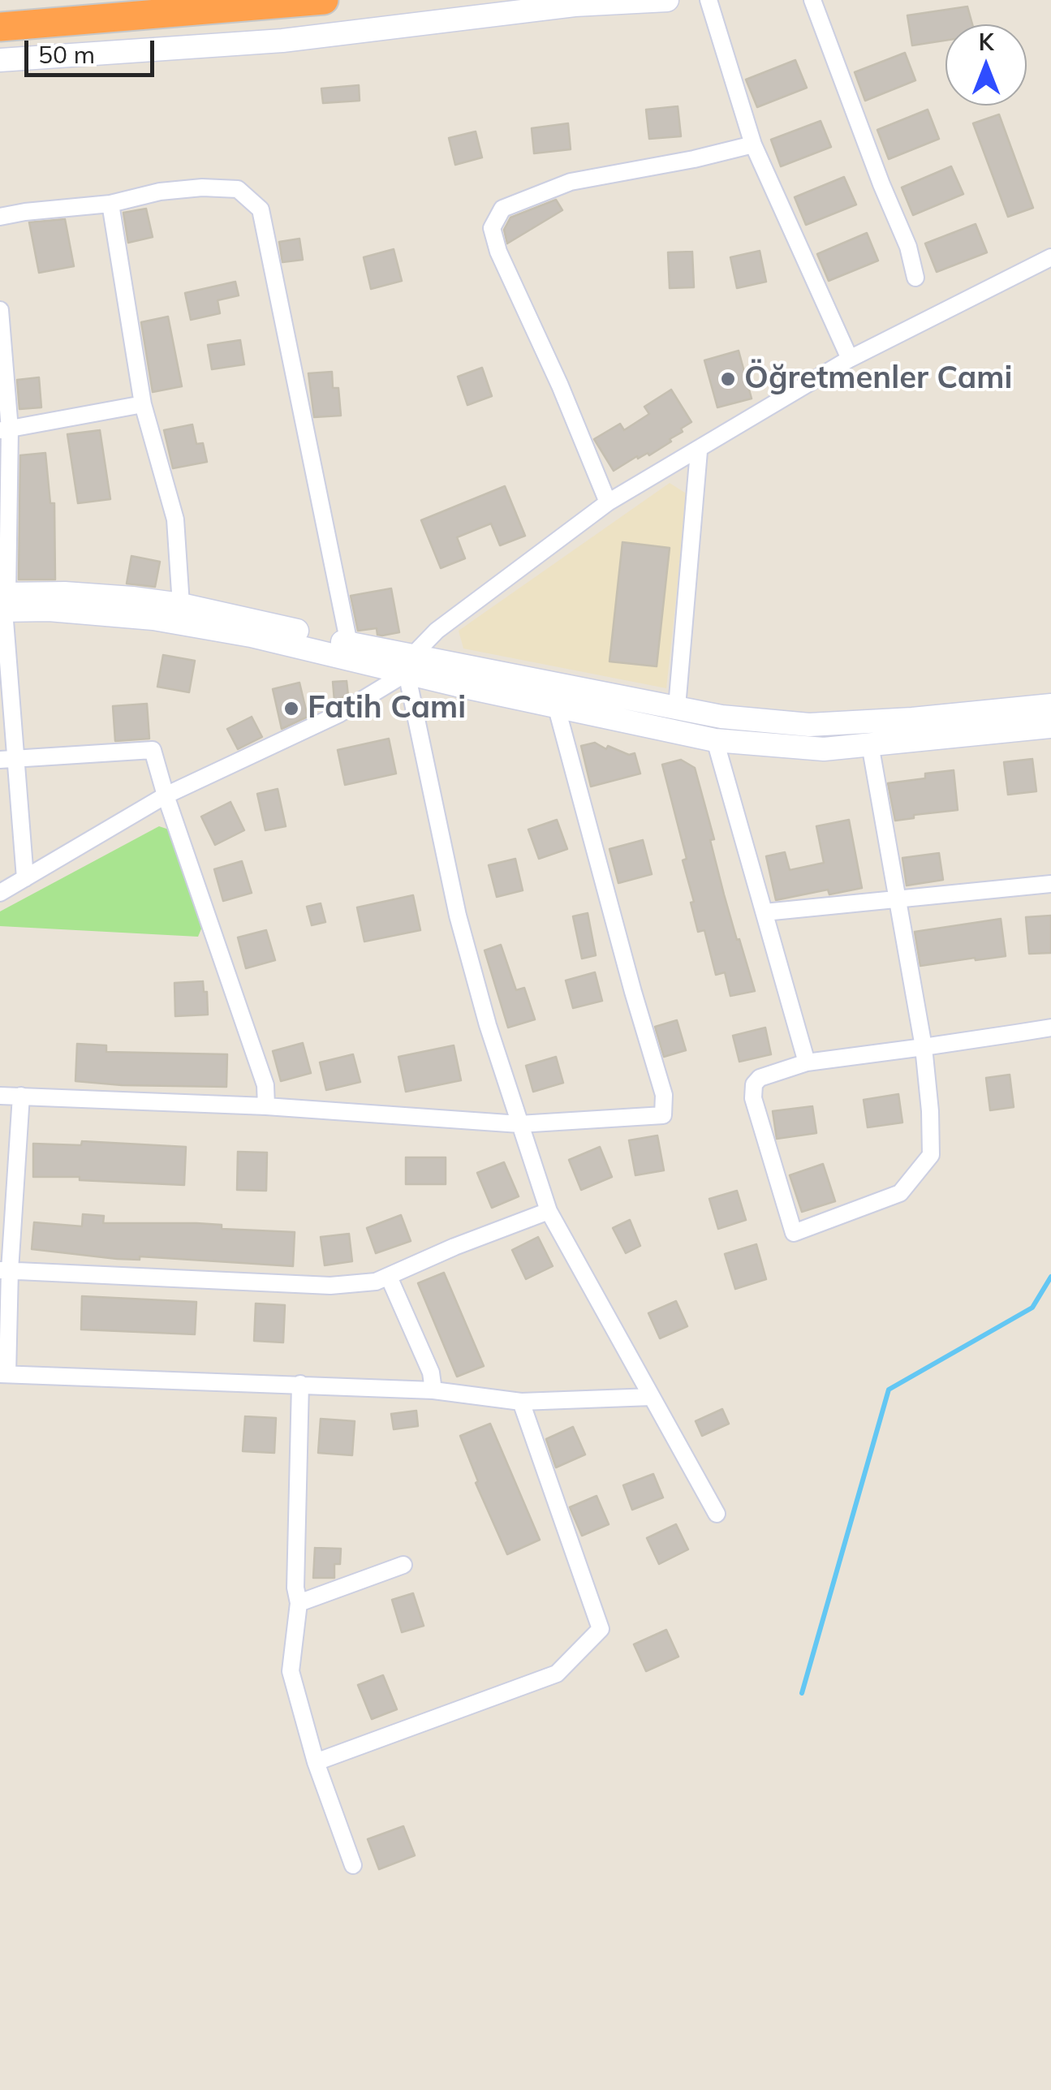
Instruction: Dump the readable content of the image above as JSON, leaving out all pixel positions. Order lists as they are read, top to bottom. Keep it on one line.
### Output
{"places":["Öğretmenler Cami","Fatih Cami"],"scale_bar":"50 m","north":"top"}
